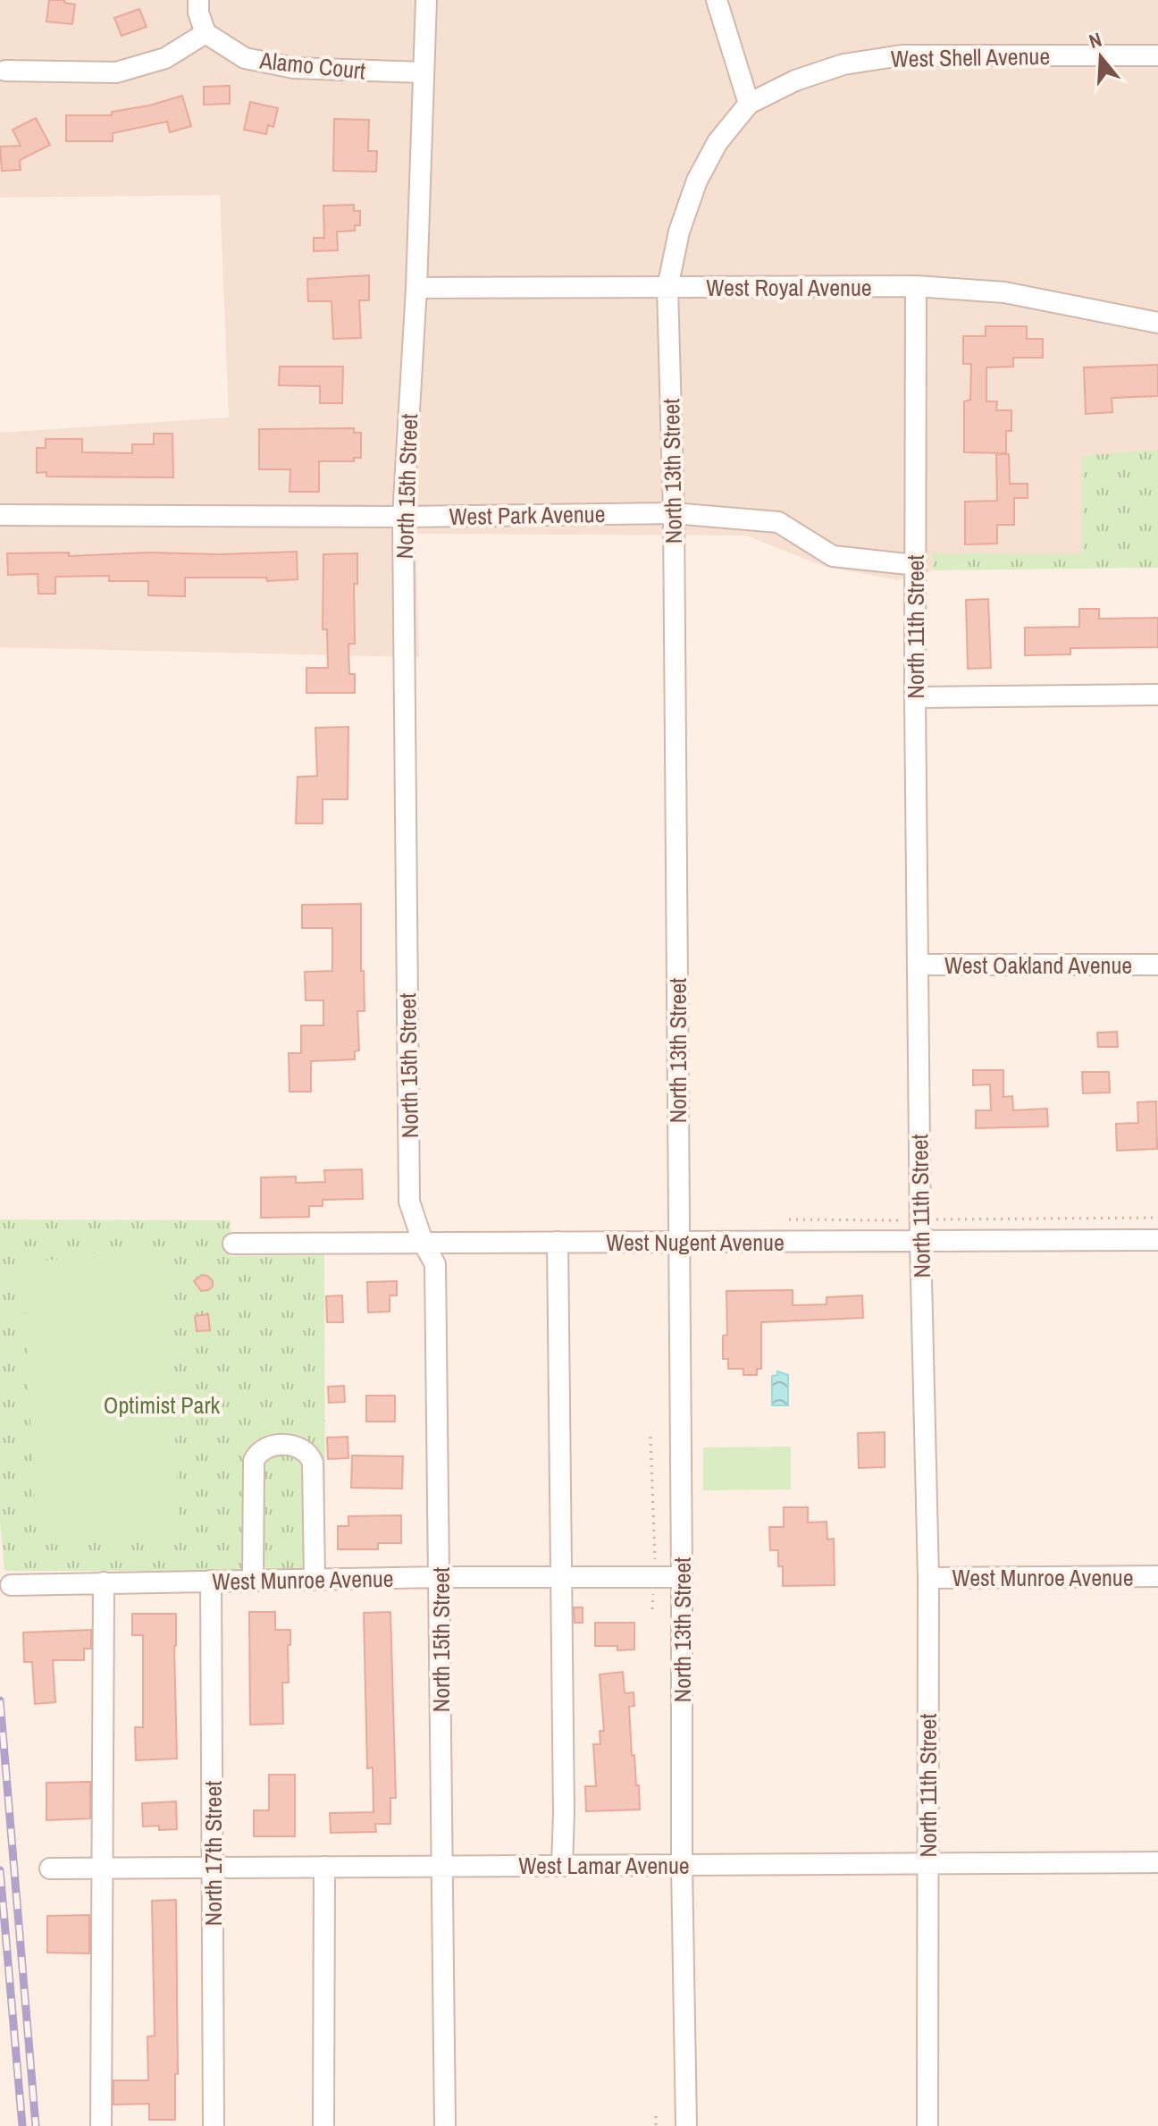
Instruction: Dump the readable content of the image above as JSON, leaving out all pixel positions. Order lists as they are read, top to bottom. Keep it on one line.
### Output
{"streets":{"street":["West Shell Avenue","Alamo Court","West Royal Avenue","North 13th Street","North 15th Street","West Park Avenue","North 11th Street","West Oakland Avenue","West Nugent Avenue","West Munroe Avenue","North 17th Street","West Lamar Avenue"]},"crossings":[["West Shell Avenue","North 13th Street"],["Alamo Court","North 15th Street"],["West Royal Avenue","North 13th Street"],["West Royal Avenue","North 15th Street"],["West Royal Avenue","North 11th Street"],["North 13th Street","West Park Avenue"],["North 13th Street","West Nugent Avenue"],["North 13th Street","West Munroe Avenue"],["North 13th Street","West Lamar Avenue"],["North 15th Street","West Park Avenue"],["North 15th Street","West Nugent Avenue"],["North 15th Street","West Munroe Avenue"],["North 15th Street","West Lamar Avenue"],["West Park Avenue","North 11th Street"],["North 11th Street","West Oakland Avenue"],["North 11th Street","West Nugent Avenue"],["North 11th Street","West Munroe Avenue"],["North 11th Street","West Lamar Avenue"],["West Munroe Avenue","North 17th Street"],["North 17th Street","West Lamar Avenue"]],"parks":["Optimist Park"],"north":"top"}
